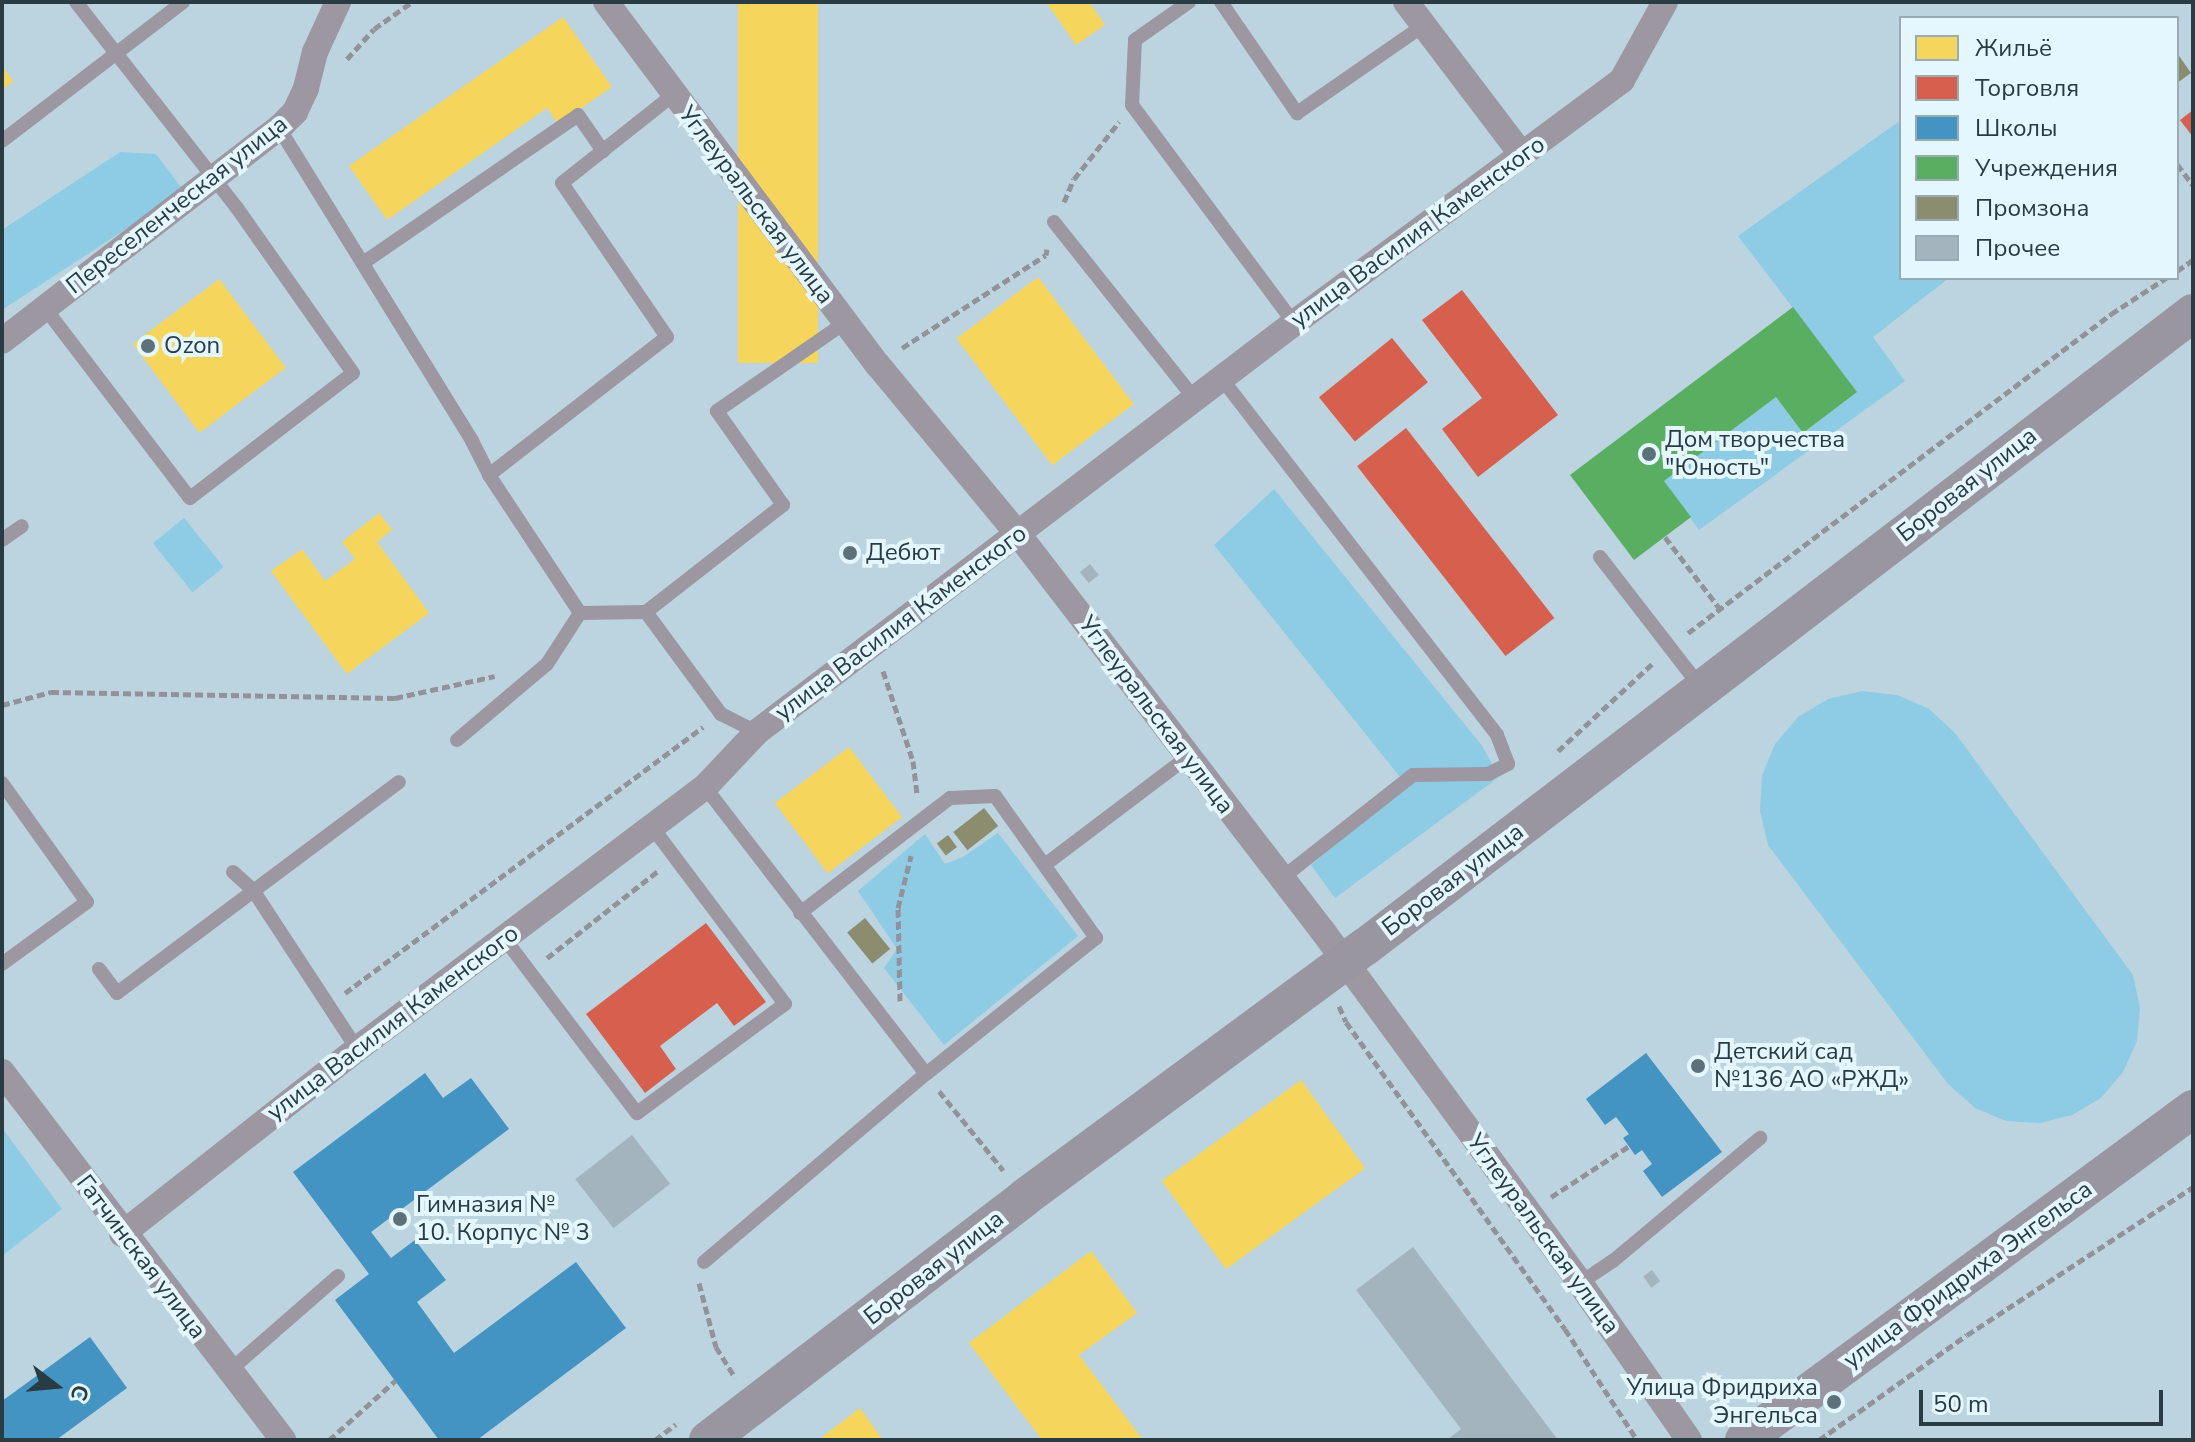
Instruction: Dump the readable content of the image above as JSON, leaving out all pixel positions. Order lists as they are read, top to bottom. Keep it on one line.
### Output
{"streets":{"main road":["Боровая улица","улица Фридриха Энгельса"],"street":["Переселенческая улица","Углеуральская улица","улица Василия Каменского","Гатчинская улица"]},"crossings":[["Углеуральская улица","улица Василия Каменского"],["Углеуральская улица","Боровая улица"],["улица Василия Каменского","Гатчинская улица"]],"places":["Ozon","Дом творчества \"Юность\"","Дебют","Детский сад №136 АО «РЖД»","Гимназия № 10. Корпус № 3","Улица Фридриха Энгельса"],"legend":["Жильё","Торговля","Школы","Учреждения","Промзона","Прочее"],"scale_bar":"50 m","north":"right"}
